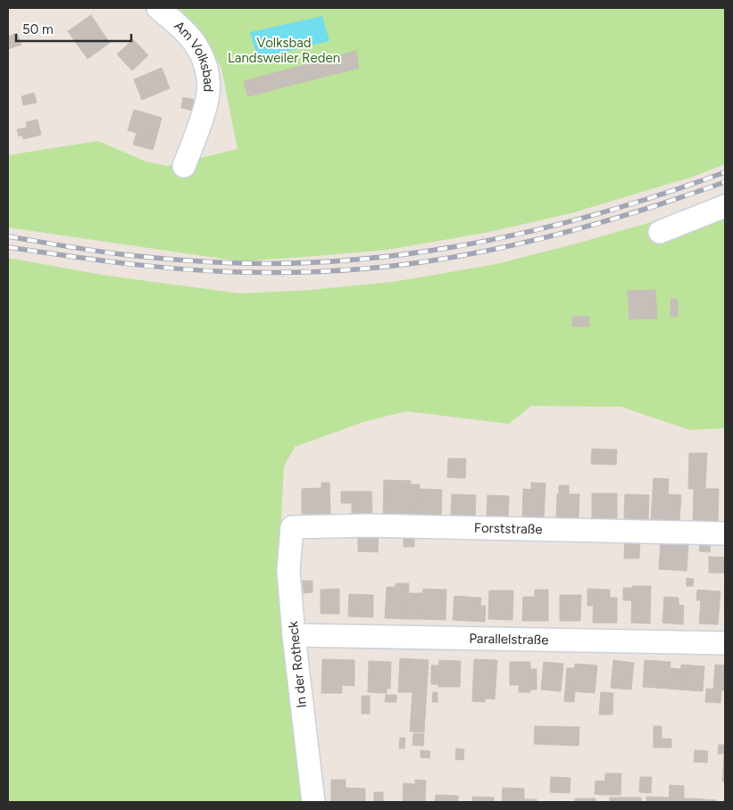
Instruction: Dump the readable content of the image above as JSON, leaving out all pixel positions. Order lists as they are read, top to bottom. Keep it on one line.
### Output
{"streets":{"street":["Am Volksbad","Forststraße","Parallelstraße","In der Rotheck"]},"crossings":[["Forststraße","In der Rotheck"],["Parallelstraße","In der Rotheck"]],"parks":["Volksbad Landsweiler Reden"],"scale_bar":"50 m"}
